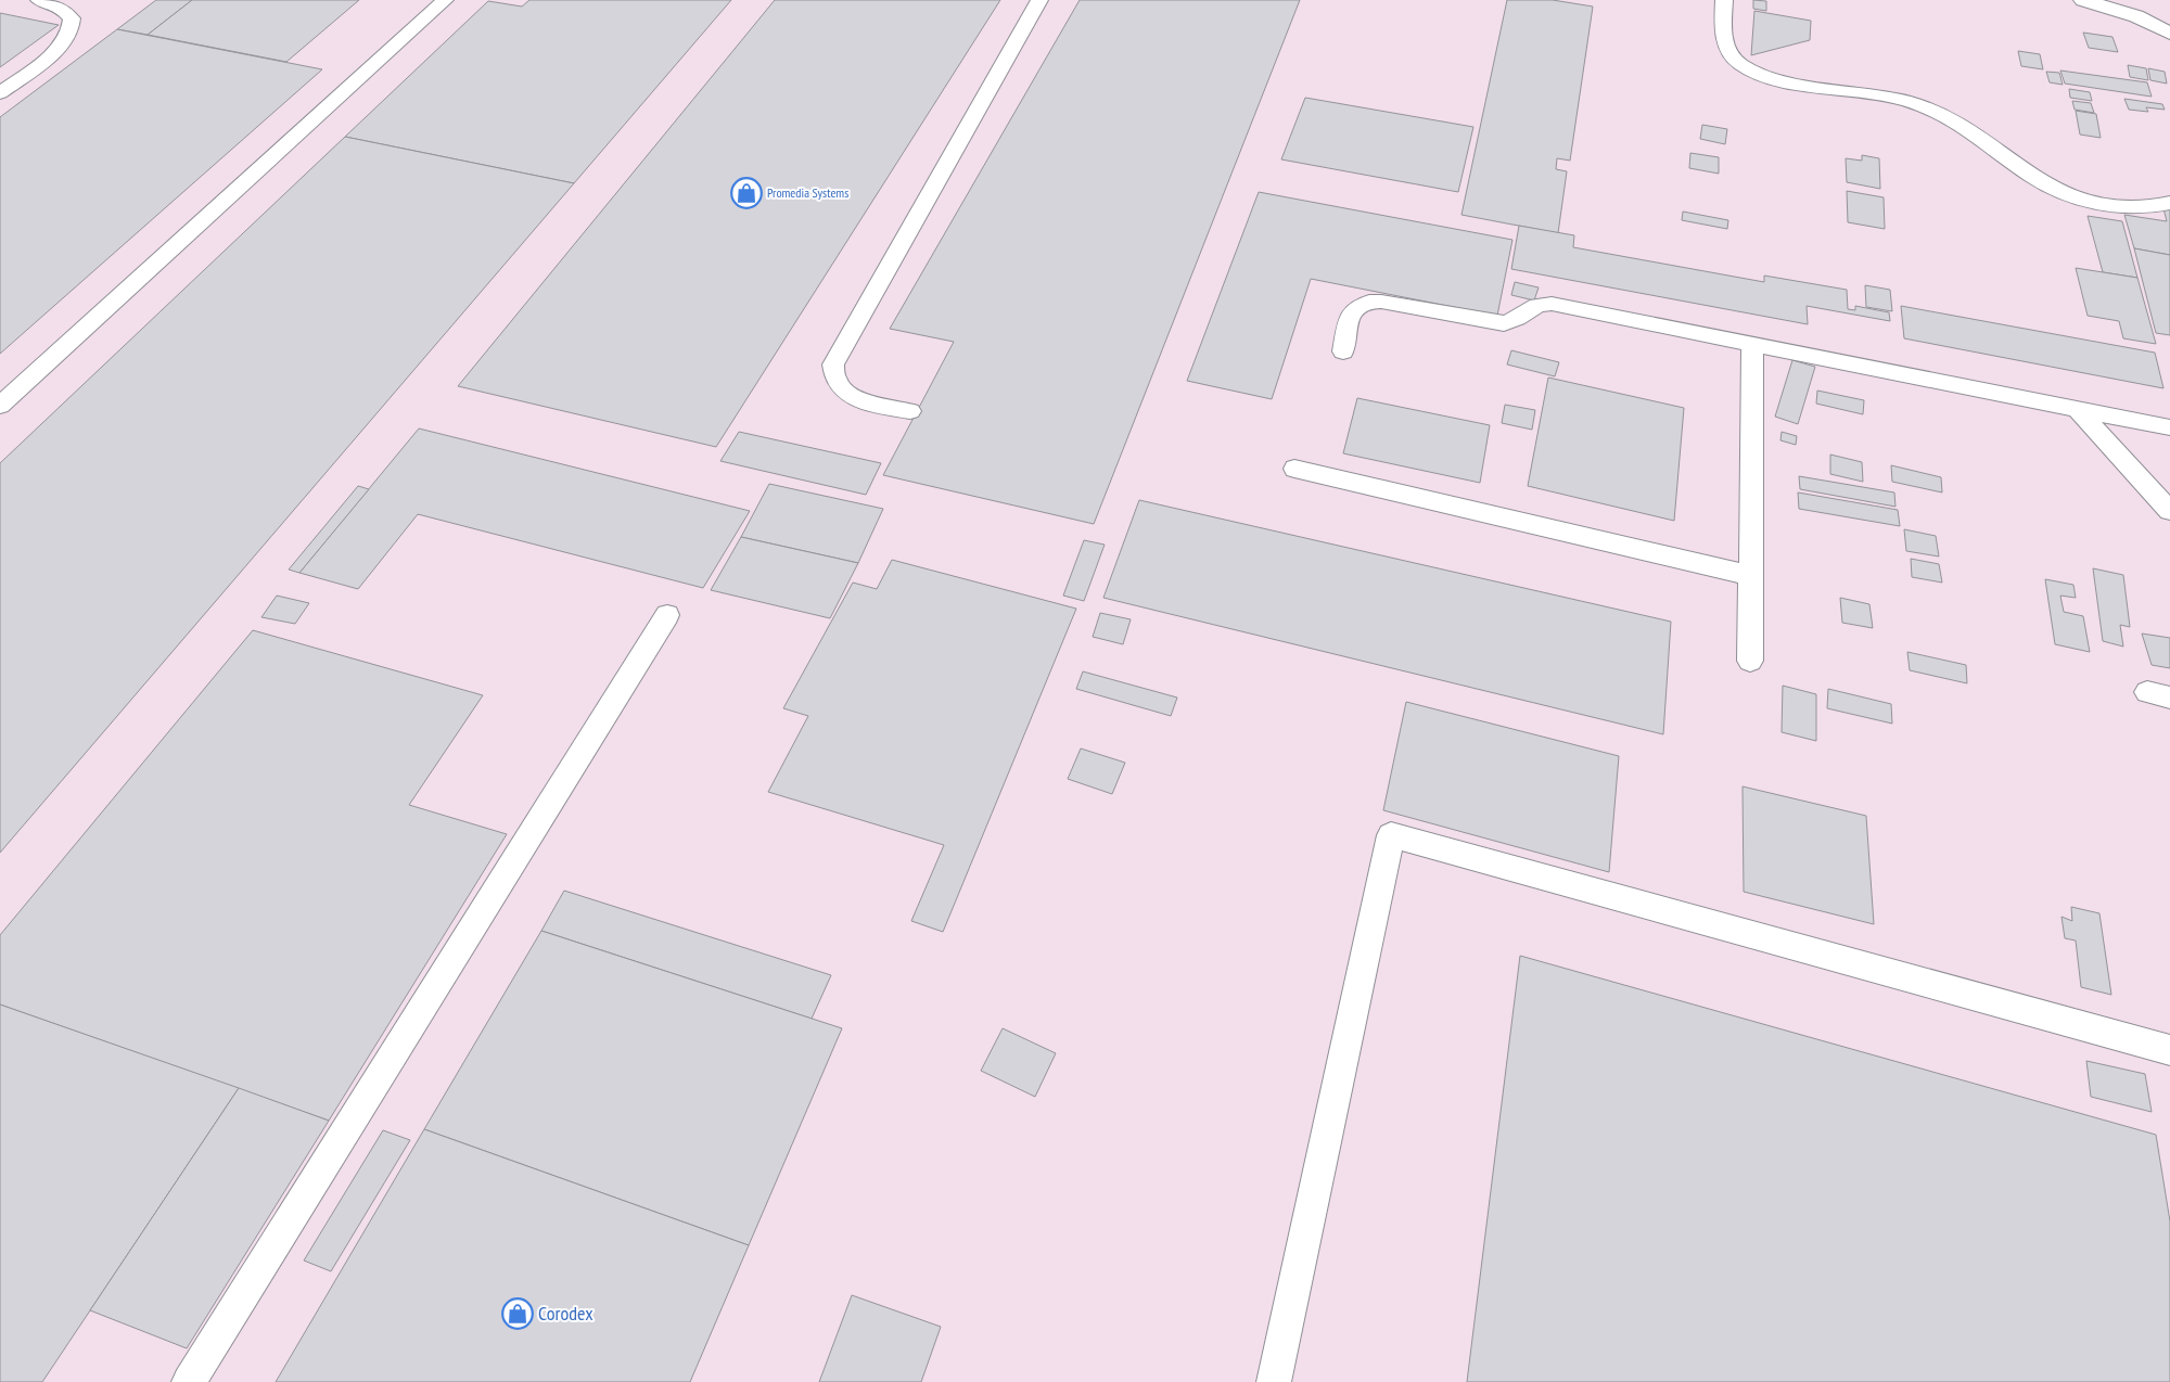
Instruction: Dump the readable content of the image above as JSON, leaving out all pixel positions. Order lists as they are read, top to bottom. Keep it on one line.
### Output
{"places":{"shop":["Promedia Systems","Corodex"]}}
